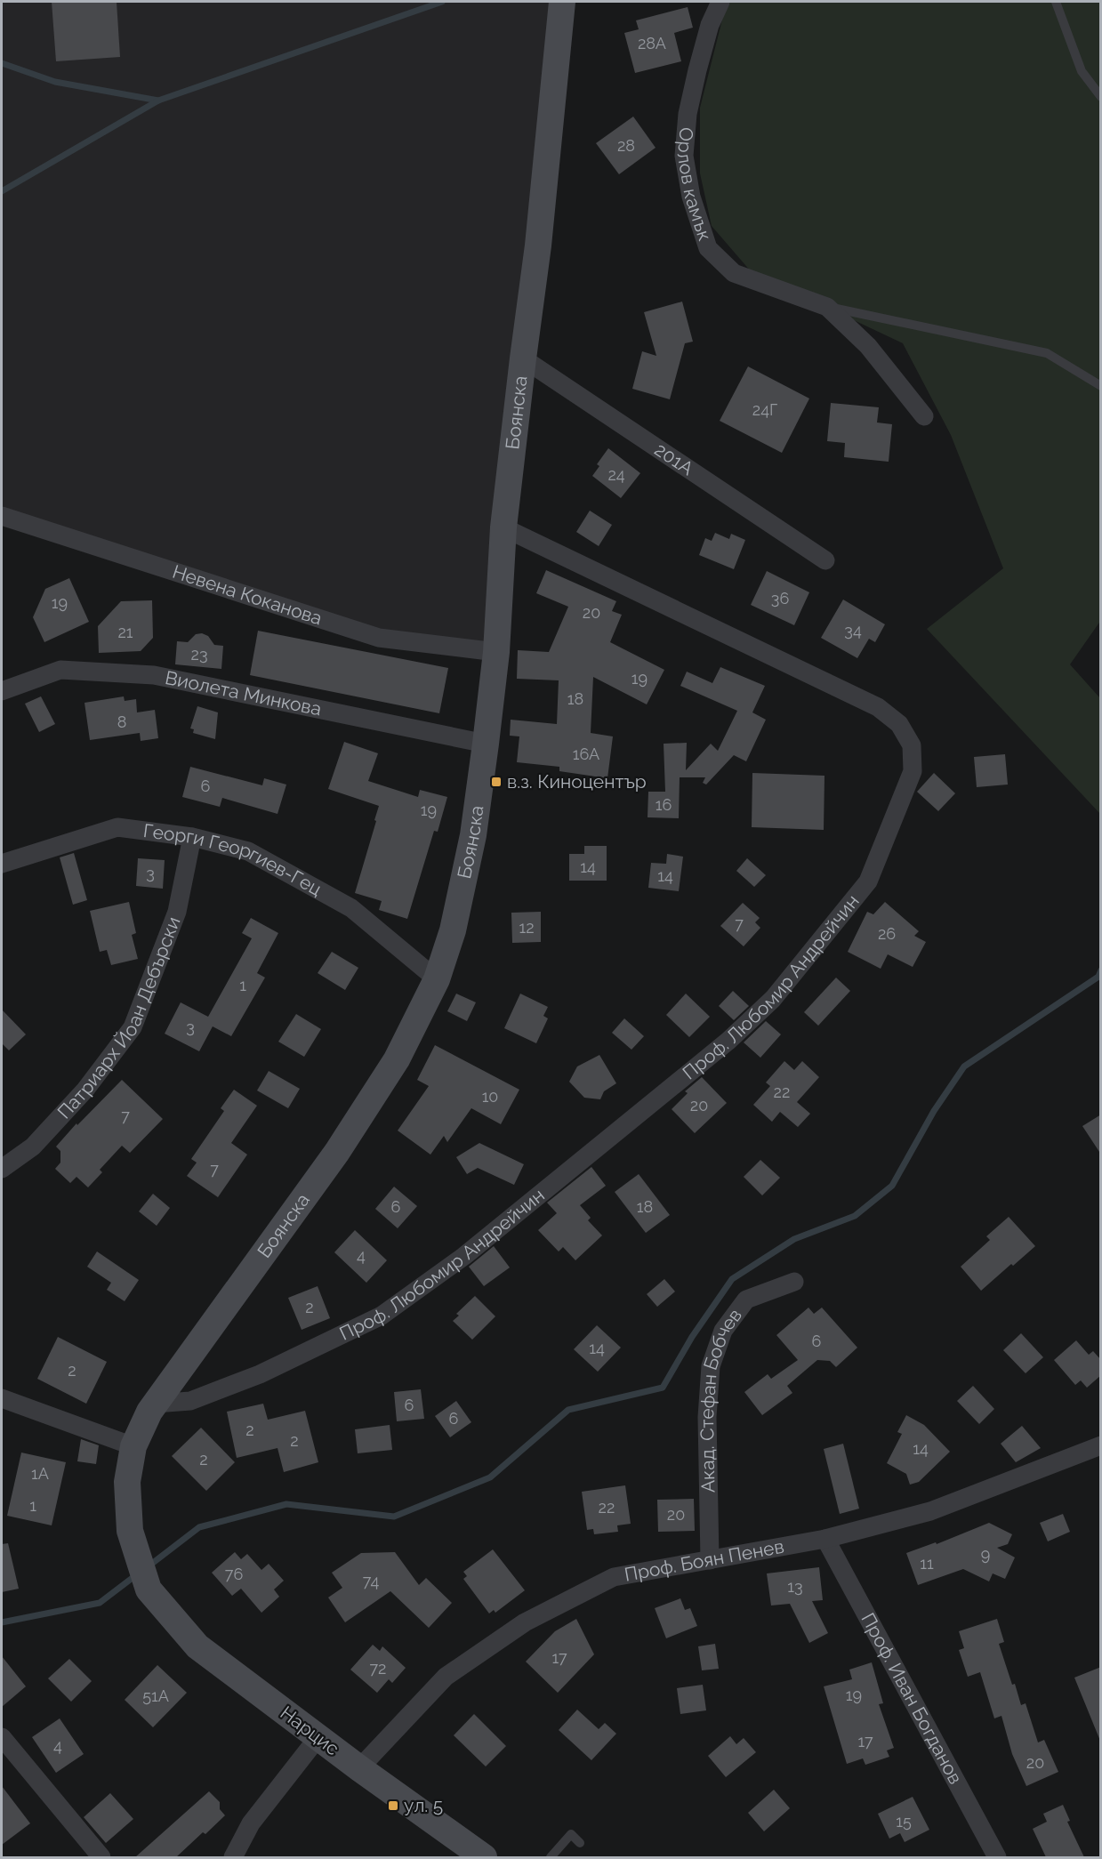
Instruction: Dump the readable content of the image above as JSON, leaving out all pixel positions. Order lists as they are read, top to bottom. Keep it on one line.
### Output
{"streets":{"main road":["Боянска","Нарцис"],"street":["Орлов камък","201А","Невена Коканова","Виолета Минкова","Георги Георгиев-Гец","Проф. Любомир Андрейчин","Патриарх Йоан Дебърски","Акад. Стефан Бобчев","Проф. Боян Пенев","Проф. Иван Богданов"]},"crossings":[["Боянска","201А"],["Боянска","Невена Коканова"],["Боянска","Виолета Минкова"],["Боянска","Георги Георгиев-Гец"],["Боянска","Проф. Любомир Андрейчин"],["Боянска","Нарцис"],["Георги Георгиев-Гец","Патриарх Йоан Дебърски"],["Акад. Стефан Бобчев","Проф. Боян Пенев"],["Проф. Боян Пенев","Проф. Иван Богданов"],["Проф. Боян Пенев","Нарцис"]],"places":{"transit":["в.з. Киноцентър","ул. 5"]},"house_numbers":["28А","28","24Г","24","36","19","20","34","21","23","19","18","8","16А","6","16","19","14","3","14","7","12","26","1","3","22","10","20","7","7","6","18","4","2","6","14","2","6","6","2","2","14","2","1А","1","22","20","9","11","76","74","13","17","72","19","51A","17","4","20","15"]}
